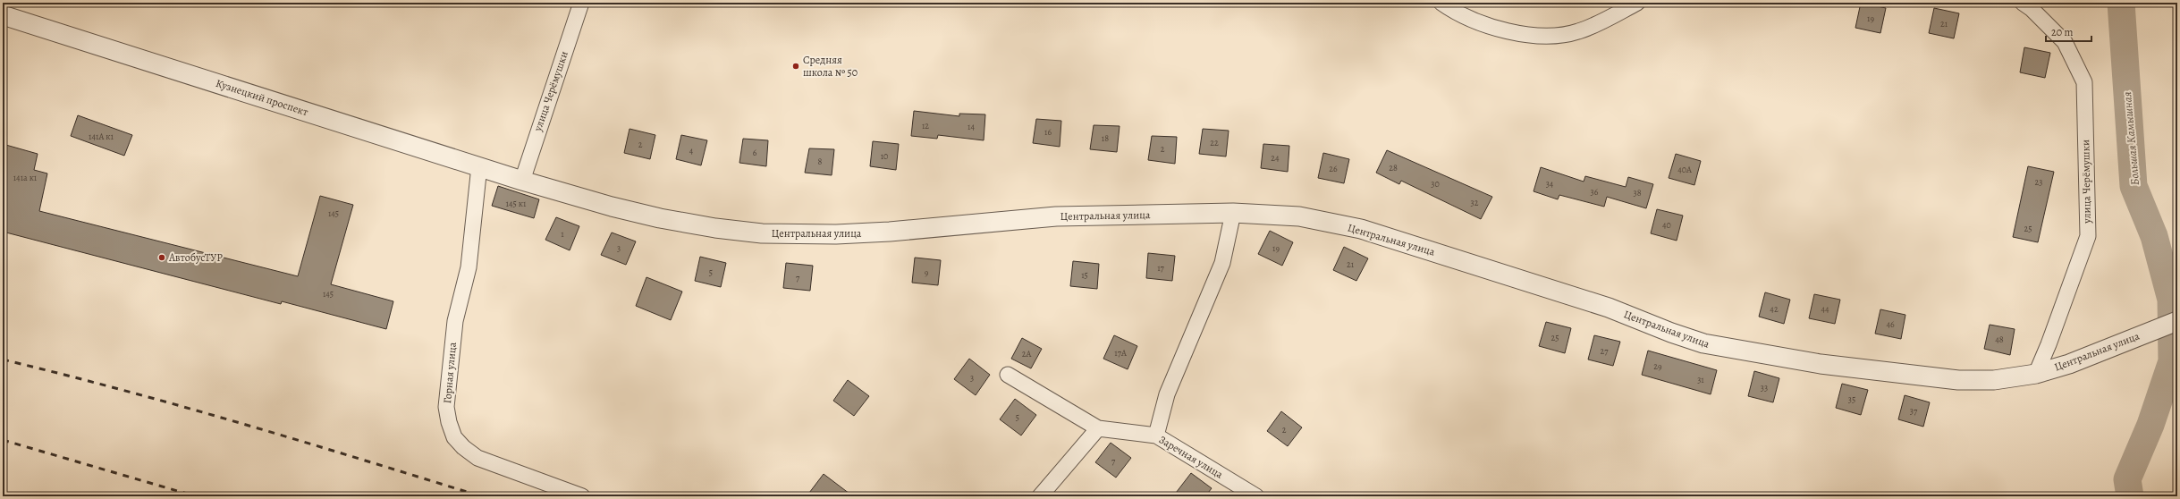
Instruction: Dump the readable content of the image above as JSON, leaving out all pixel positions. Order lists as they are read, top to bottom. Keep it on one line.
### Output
{"streets":{"street":["улица Черёмушки","Кузнецкий проспект","Центральная улица","Горная улица","Заречная улица"]},"crossings":[["улица Черёмушки","Кузнецкий проспект"],["улица Черёмушки","Центральная улица"],["Кузнецкий проспект","Центральная улица"],["Кузнецкий проспект","Горная улица"]],"water":["Большая Камышная"],"places":["Средняя школа № 50","АвтобусТУР"],"house_numbers":["19","21","12","14","16","141А к1","18","22","2","2","4","6","10","24","8","28","26","40А","141а к1","23","30","34","36","38","32","145 к1","145","40","25","1","3","19","21","17","5","9","15","7","145","42","44","46","25","48","27","17А","2А","29","3","31","33","35","37","5","2","7"],"scale_bar":"20 m"}
